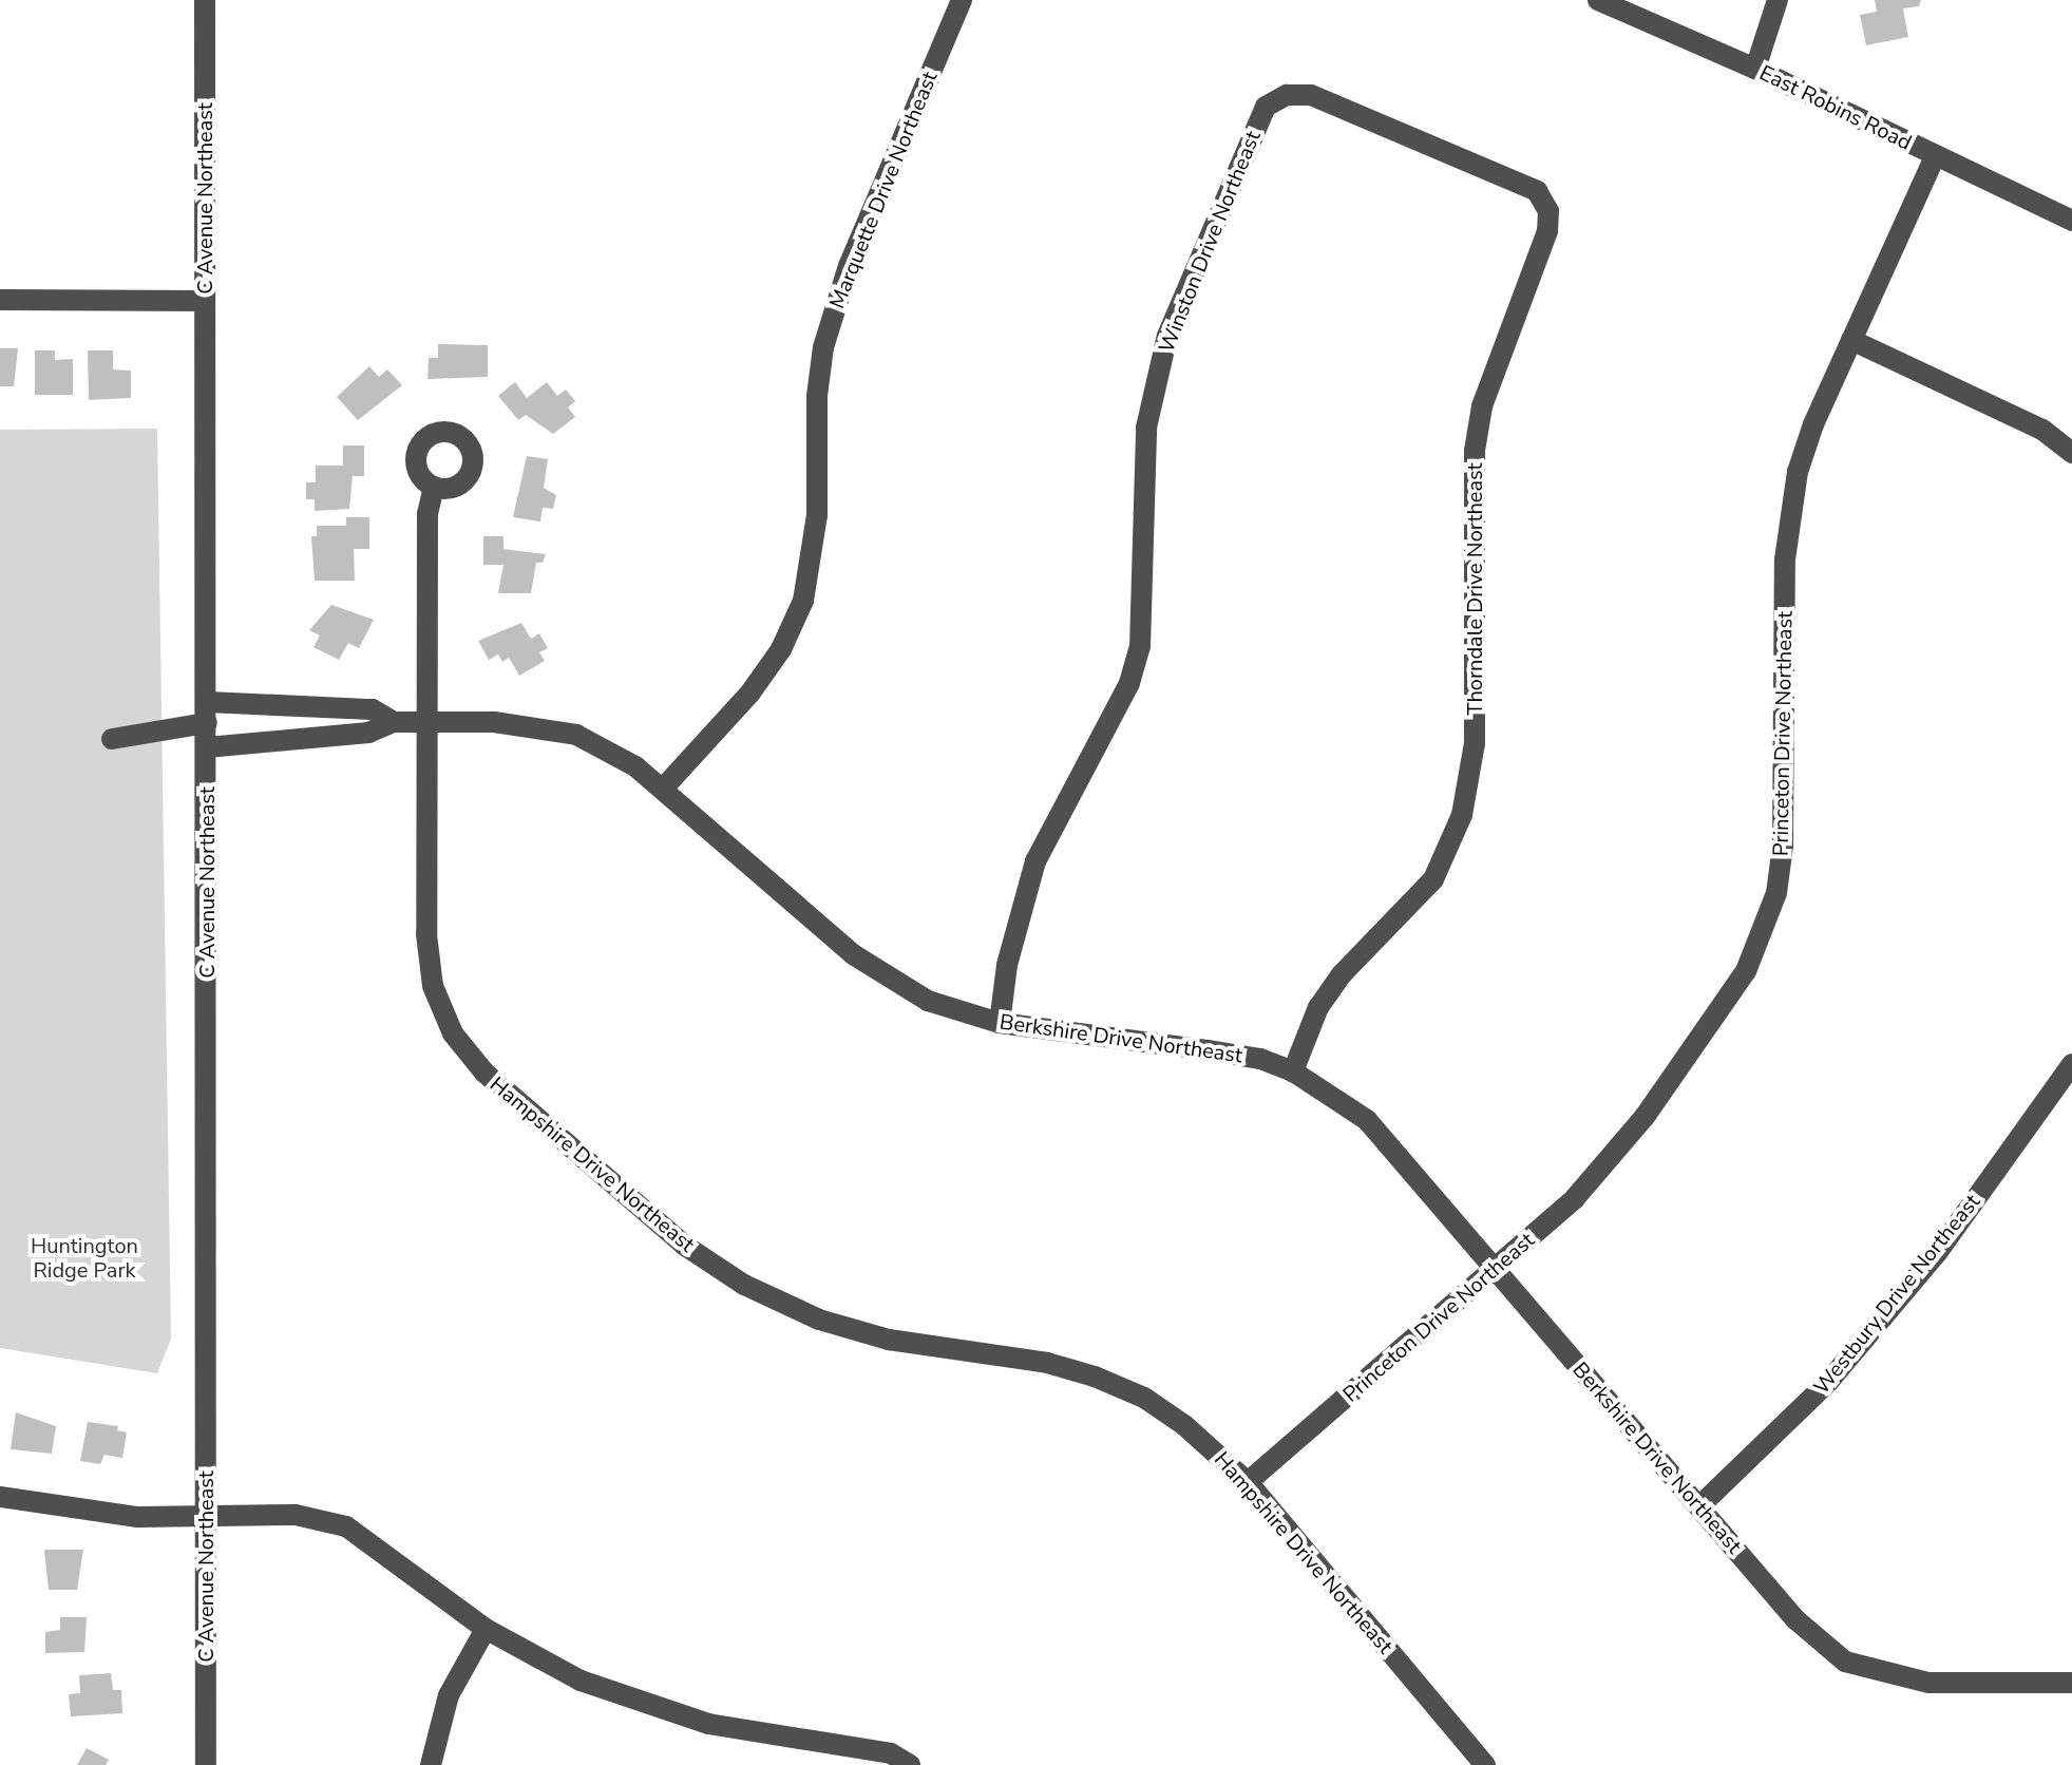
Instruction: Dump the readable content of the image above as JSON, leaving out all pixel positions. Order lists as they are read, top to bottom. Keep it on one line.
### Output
{"streets":{"street":["East Robins Road","Marquette Drive Northeast","C Avenue Northeast","Winston Drive Northeast","Thorndale Drive Northeast","Princeton Drive Northeast","Berkshire Drive Northeast","Hampshire Drive Northeast","Westbury Drive Northeast"]},"crossings":[["East Robins Road","Princeton Drive Northeast"],["Marquette Drive Northeast","Berkshire Drive Northeast"],["C Avenue Northeast","Berkshire Drive Northeast"],["Winston Drive Northeast","Thorndale Drive Northeast"],["Winston Drive Northeast","Berkshire Drive Northeast"],["Thorndale Drive Northeast","Berkshire Drive Northeast"],["Princeton Drive Northeast","Berkshire Drive Northeast"],["Princeton Drive Northeast","Hampshire Drive Northeast"],["Berkshire Drive Northeast","Hampshire Drive Northeast"],["Berkshire Drive Northeast","Westbury Drive Northeast"]],"parks":["Huntington Ridge Park"]}
